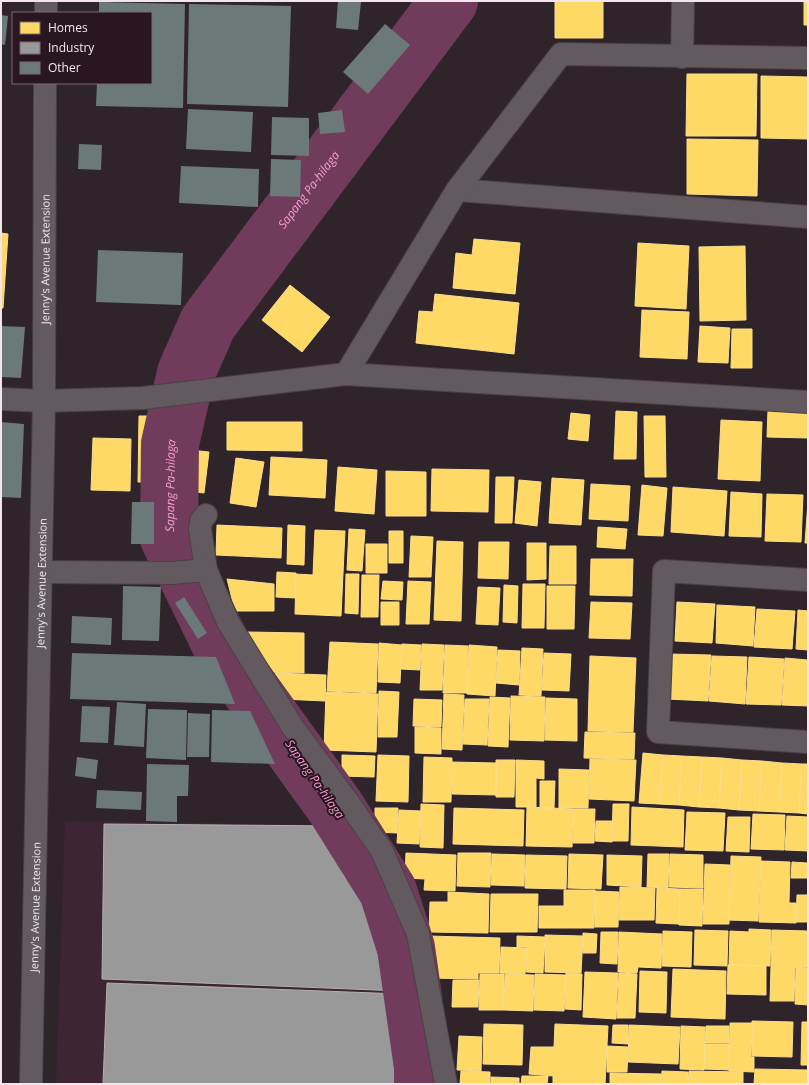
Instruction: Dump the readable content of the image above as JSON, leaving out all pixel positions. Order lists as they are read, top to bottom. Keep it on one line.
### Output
{"streets":{"street":["Jenny's Avenue Extension"]},"water":["Sapang Pa-hilaga"],"legend":["Homes","Industry","Other"]}
